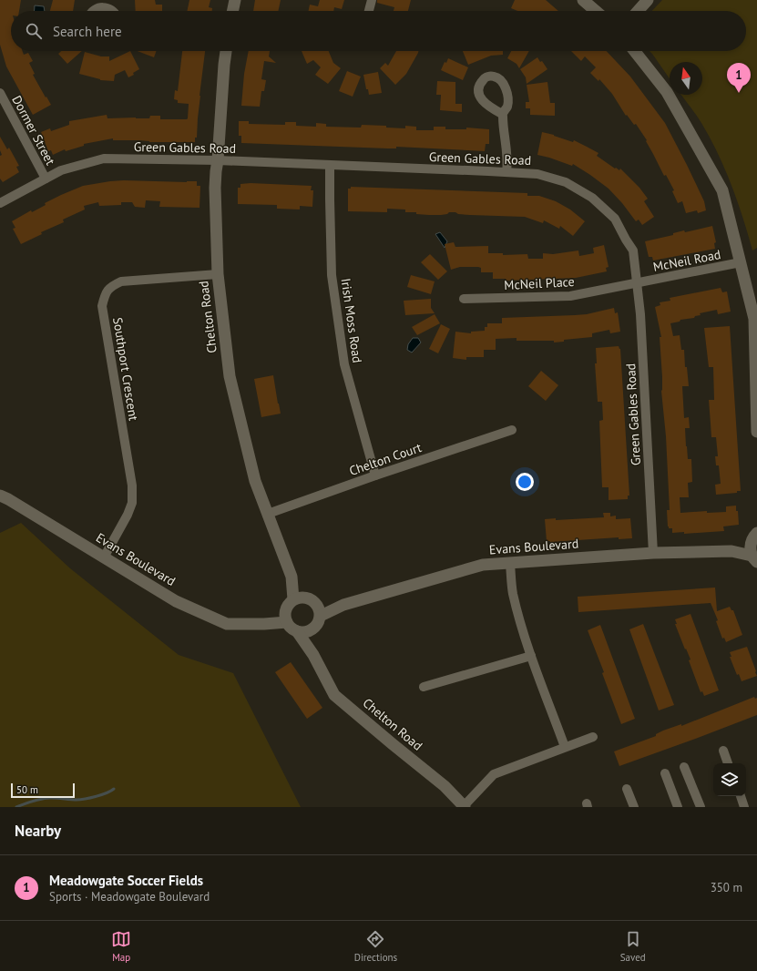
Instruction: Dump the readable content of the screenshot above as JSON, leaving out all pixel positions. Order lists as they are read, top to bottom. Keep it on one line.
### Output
{"streets":{"street":["Dormer Street","Green Gables Road","McNeil Road","McNeil Place","Chelton Road","Irish Moss Road","Southport Crescent","Chelton Court","Evans Boulevard"]},"crossings":[["Dormer Street","Green Gables Road"],["Green Gables Road","McNeil Road"],["Green Gables Road","McNeil Place"],["Green Gables Road","Chelton Road"],["Green Gables Road","Irish Moss Road"],["Green Gables Road","Evans Boulevard"],["McNeil Road","McNeil Place"],["Chelton Road","Southport Crescent"],["Chelton Road","Chelton Court"],["Chelton Road","Evans Boulevard"],["Irish Moss Road","Chelton Court"],["Southport Crescent","Evans Boulevard"]],"scale_bar":"50 m","north":"top","page":{"search":"Search here","pins":"1","scale":"50 m","heading":"Nearby","list":[{"mark":"1","name":"Meadowgate Soccer Fields","note":"Sports · Meadowgate Boulevard","value":"350 m"}],"nav":["Map","Directions","Saved"]}}
